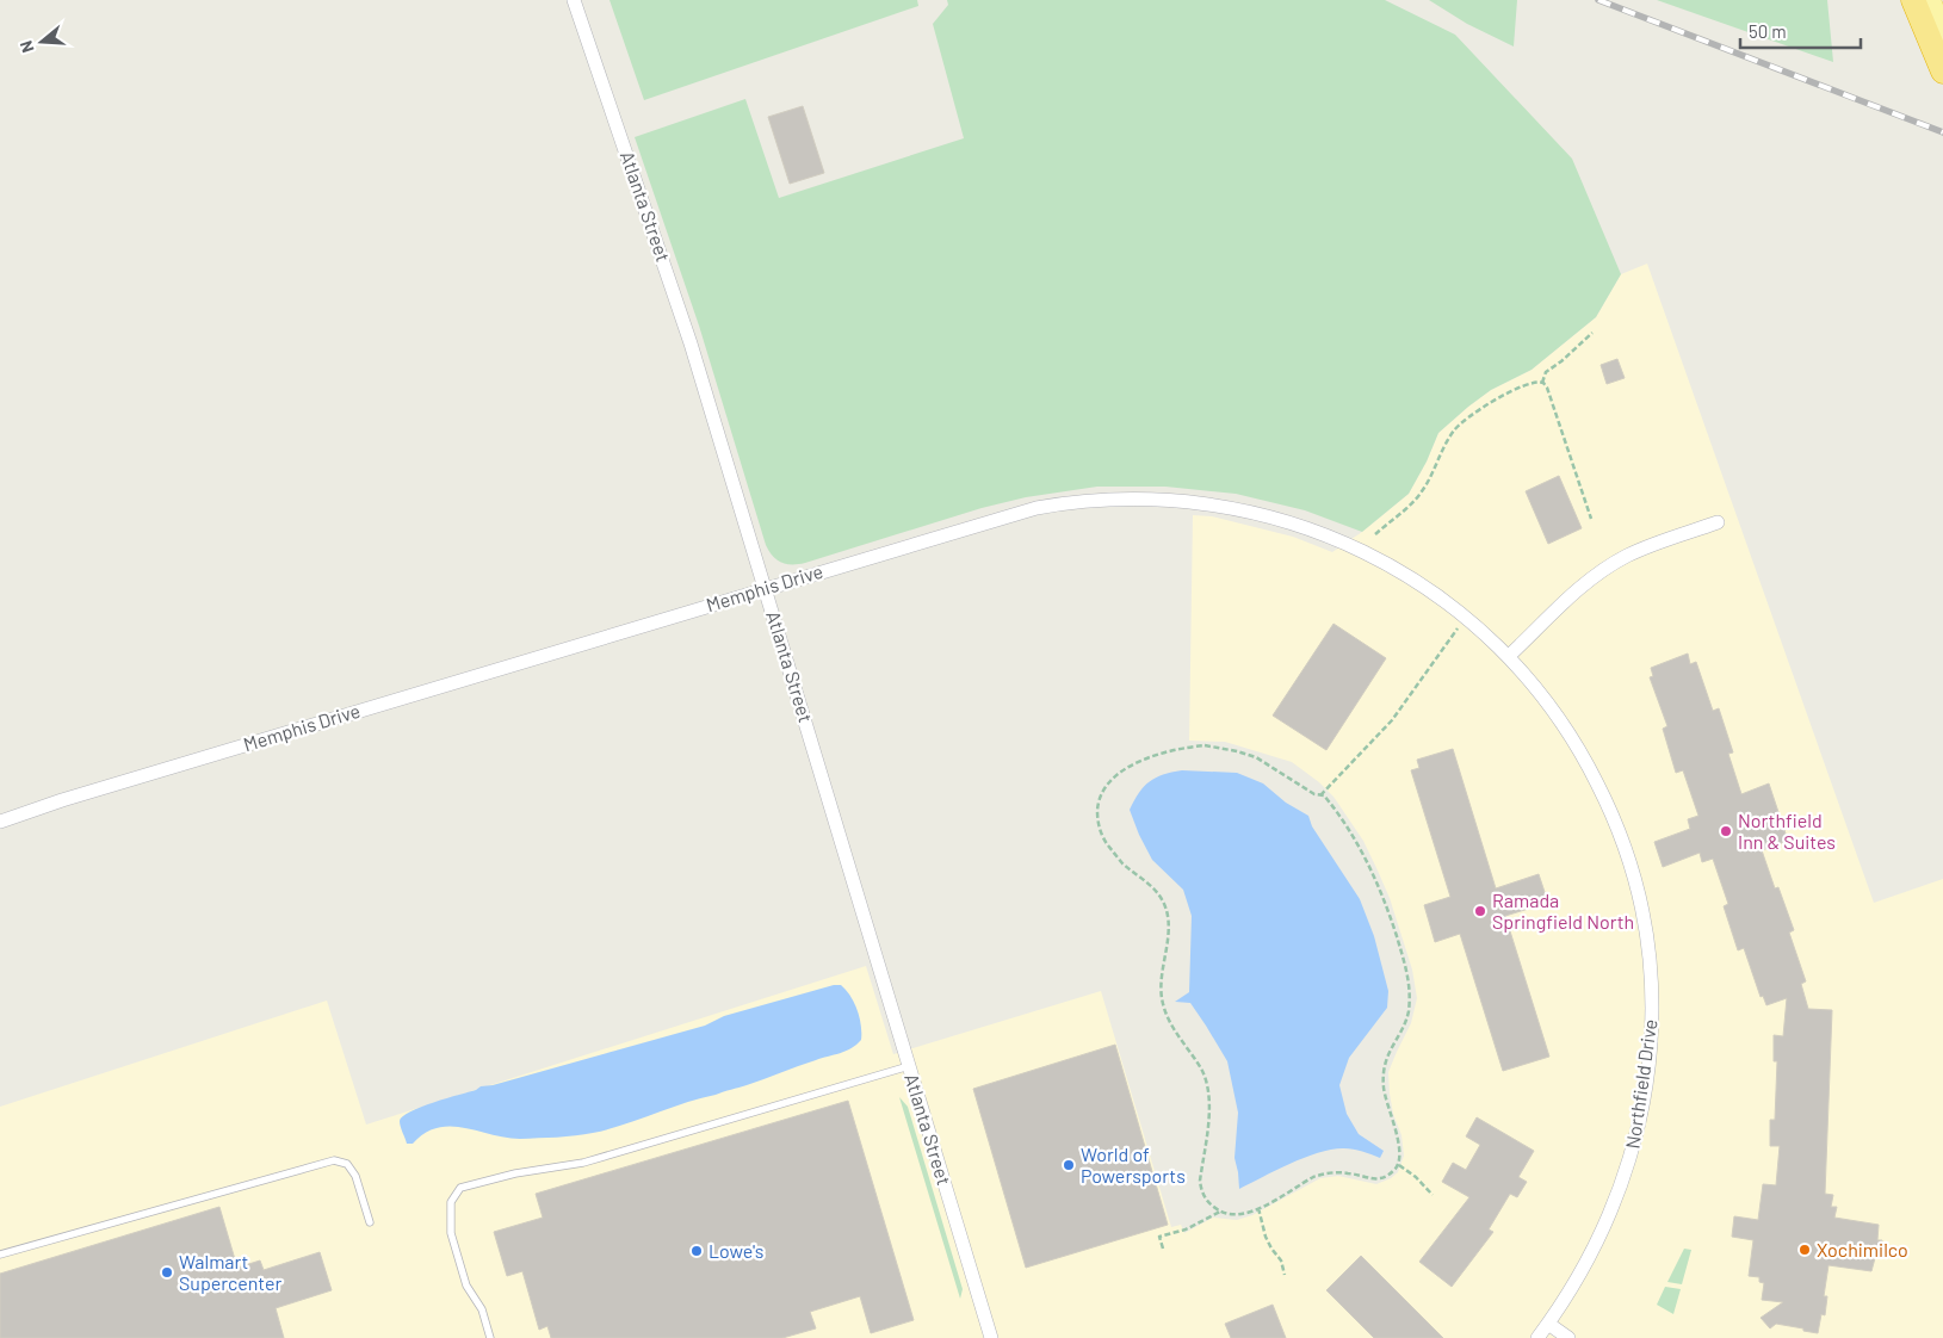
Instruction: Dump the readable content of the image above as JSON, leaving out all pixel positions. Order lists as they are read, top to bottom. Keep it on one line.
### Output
{"streets":{"street":["Atlanta Street","Memphis Drive","Northfield Drive"]},"crossings":[["Atlanta Street","Memphis Drive"],["Memphis Drive","Northfield Drive"]],"places":["Northfield Inn & Suites","Ramada Springfield North","World of Powersports","Xochimilco","Lowe's","Walmart Supercenter"],"scale_bar":"50 m","north":"left"}
